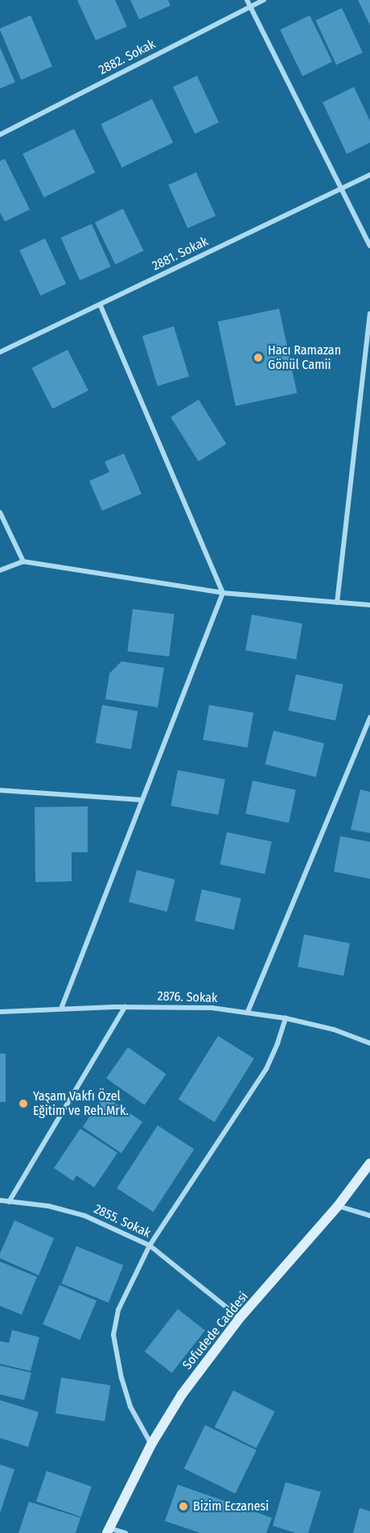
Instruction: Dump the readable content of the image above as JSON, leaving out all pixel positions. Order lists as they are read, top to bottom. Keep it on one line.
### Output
{"streets":{"main road":["Sofudede Caddesi"],"street":["2882. Sokak","2881. Sokak","2876. Sokak","2855. Sokak"]},"crossings":[["2855. Sokak","Sofudede Caddesi"]],"places":["Hacı Ramazan Gönül Camii","Yaşam Vakfı Özel Eğitim ve Reh.Mrk.","Bizim Eczanesi"]}
